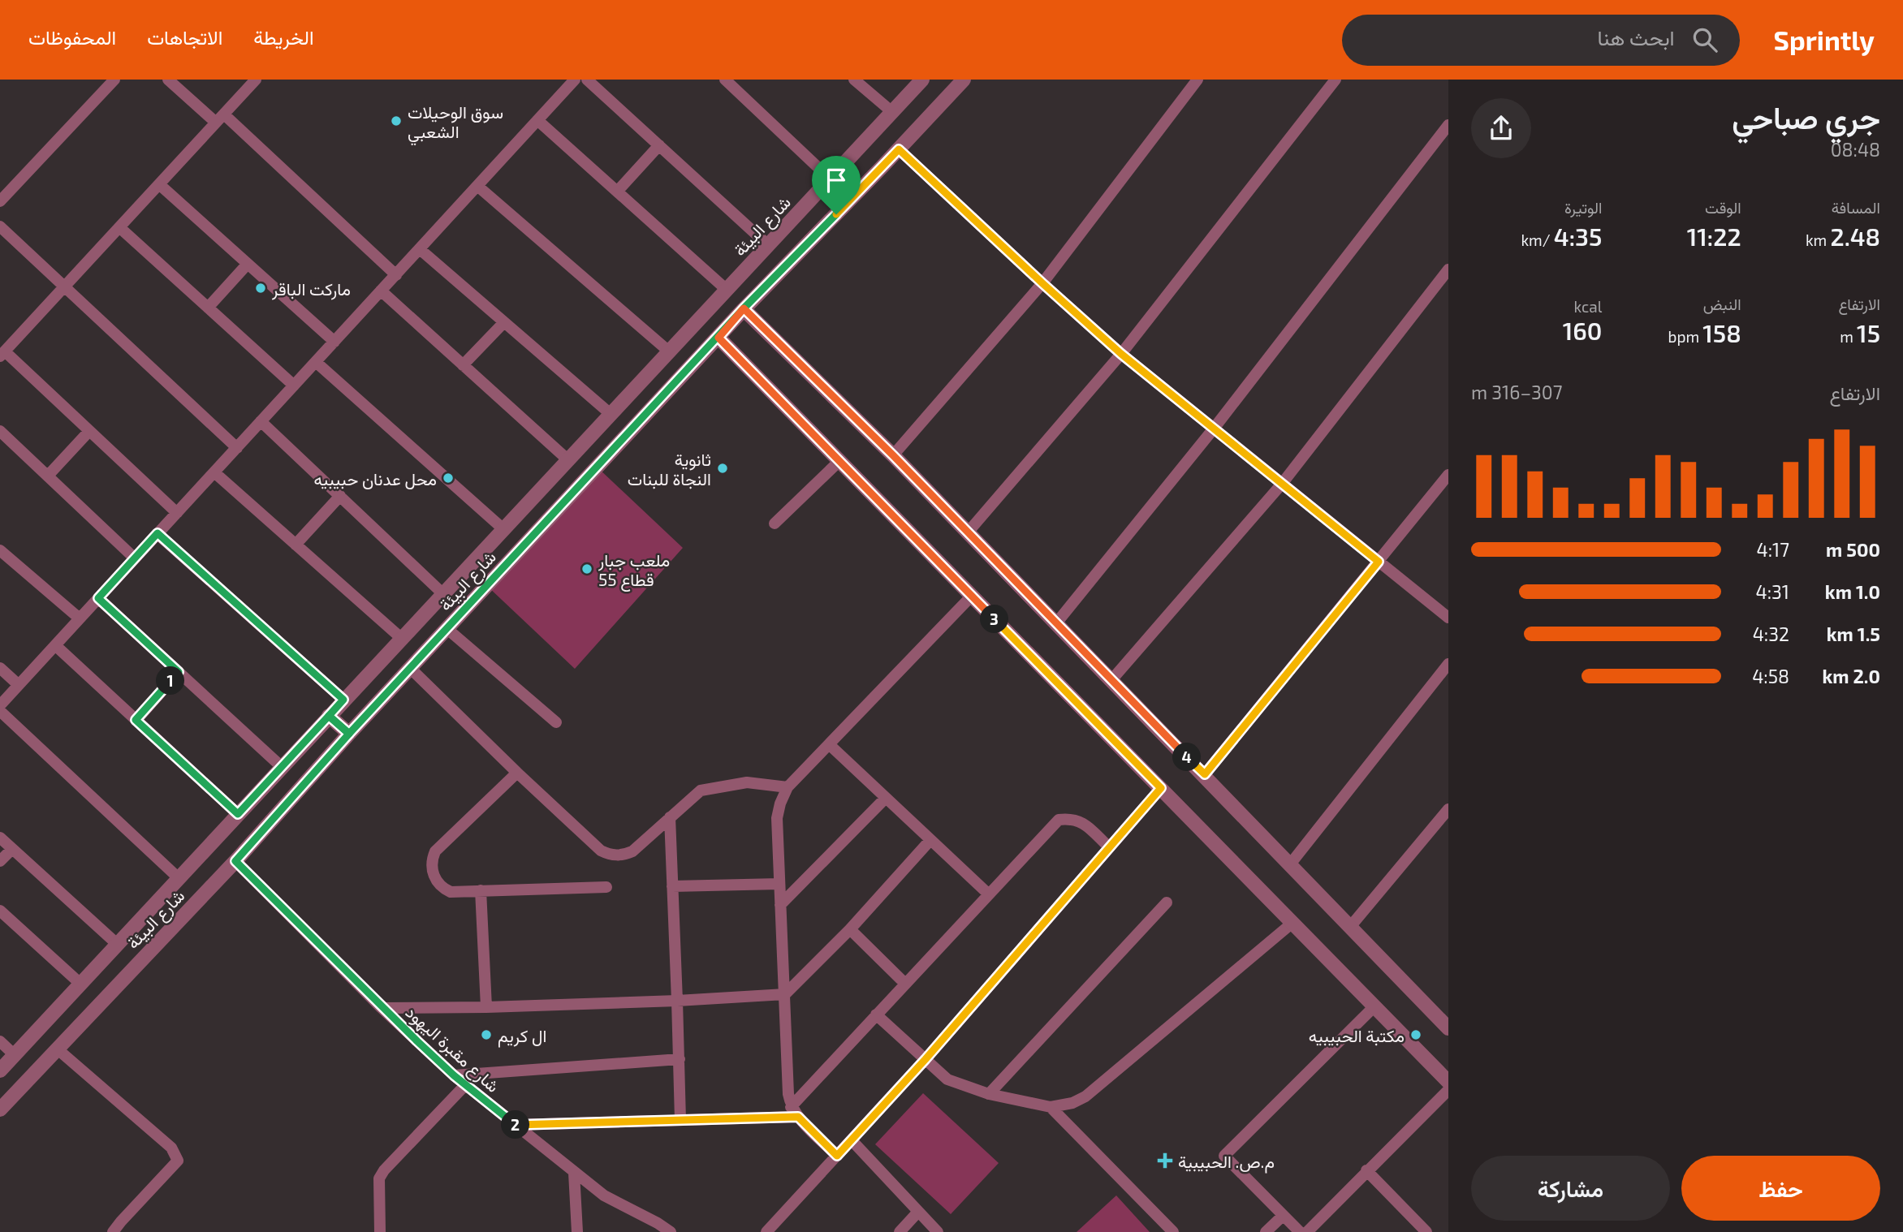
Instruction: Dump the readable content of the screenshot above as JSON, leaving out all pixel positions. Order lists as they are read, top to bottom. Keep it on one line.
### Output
{"streets":{"street":["شارع البيئة","شارع مقبرة اليهود"]},"crossings":[["شارع البيئة","شارع مقبرة اليهود"]],"places":{"other":["سوق الوحيلات الشعبي","ماركت الباقر","ثانوية النجاة للبنات","محل عدنان حبيبيه","ملعب جبار قطاع 55","ال كريم","مكتبة الحبيبيه"],"health":["م.ص. الحبيبية"]},"page":{"header":"Sprintly","search":"ابحث هنا","nav":["الخريطة","الاتجاهات","المحفوظات"],"heading":["جري صباحي","08:48"],"stats":[["المسافة","2.48 km"],["الوقت","11:22"],["الوتيرة","4:35 /km"],["الارتفاع","15 m"],["النبض","158 bpm"],["kcal","160"]],"chart":["الارتفاع","307–316 m"],"list":[{"name":"500 m","note":"4:17"},{"name":"1.0 km","note":"4:31"},{"name":"1.5 km","note":"4:32"},{"name":"2.0 km","note":"4:58"}],"pins":["3","1","4","2"],"buttons":["حفظ","مشاركة"]}}
